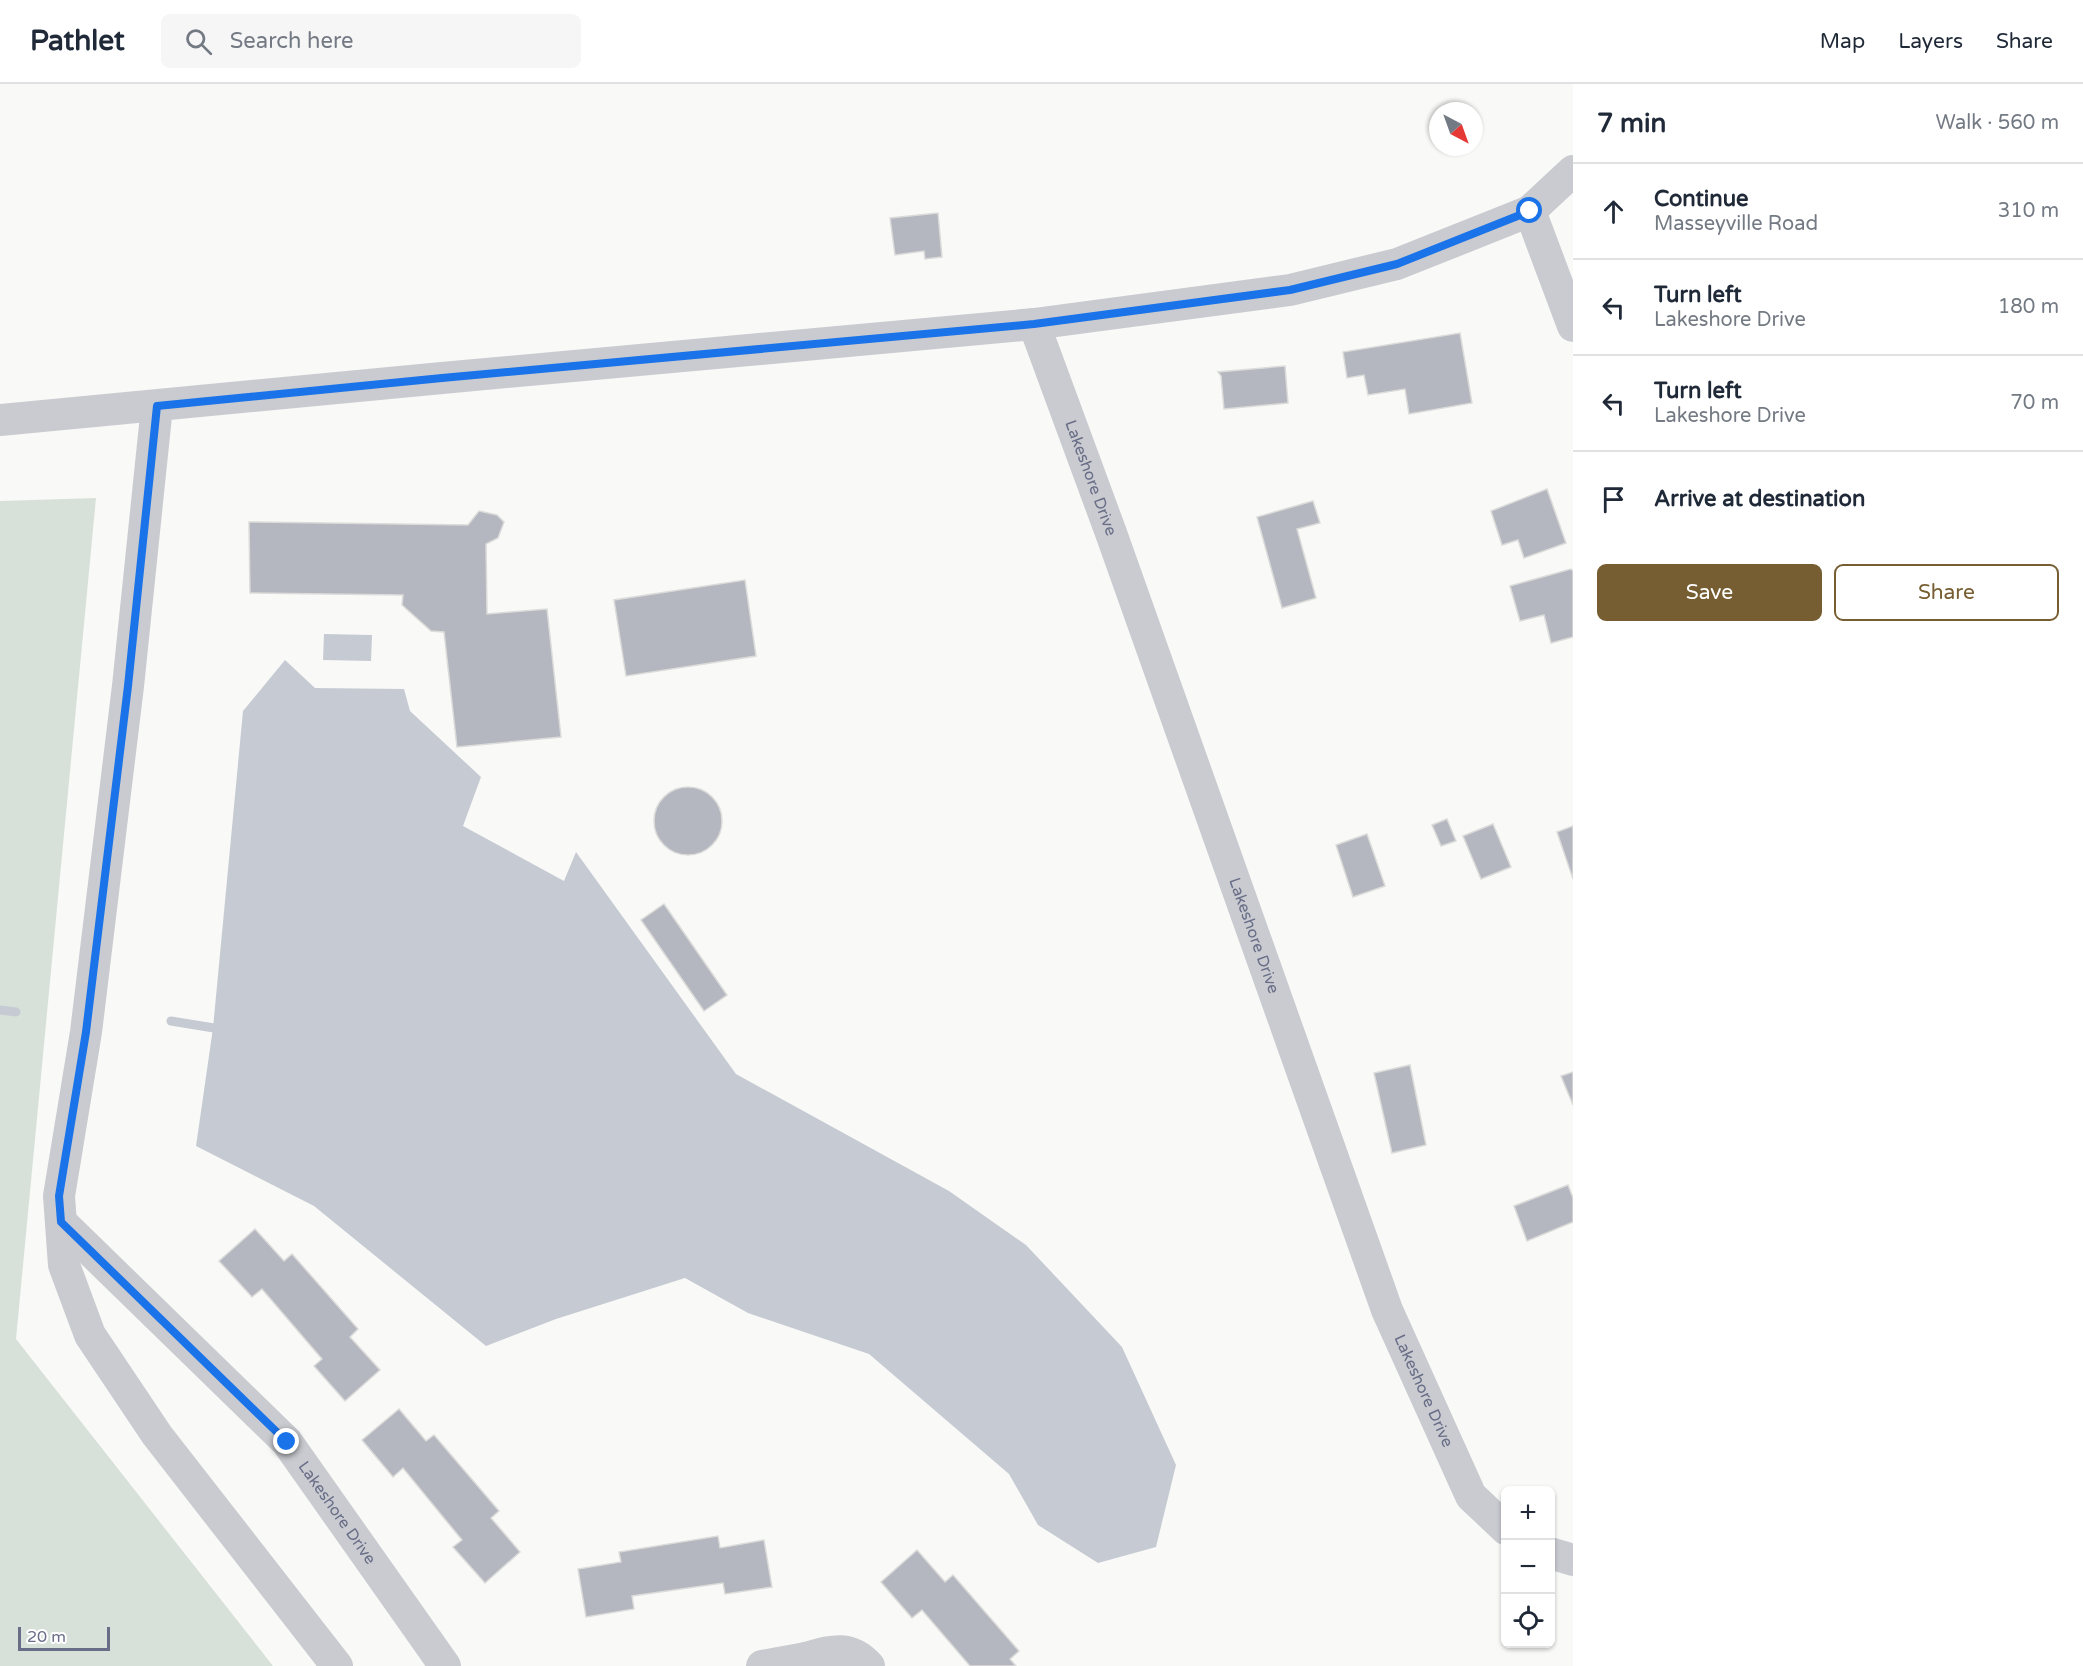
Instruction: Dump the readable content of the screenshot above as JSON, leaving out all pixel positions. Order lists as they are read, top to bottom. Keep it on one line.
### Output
{"streets":{"street":["Lakeshore Drive"]},"scale_bar":"20 m","north":"bottom right","page":{"header":"Pathlet","search":"Search here","nav":["Map","Layers","Share"],"heading":["7 min","Walk · 560 m"],"list":[["Continue","Masseyville Road","310 m"],["Turn left","Lakeshore Drive","180 m"],["Turn left","Lakeshore Drive","70 m"],"Arrive at destination"],"buttons":["Save","Share"],"map_buttons":["+","−"],"scale":"20 m"}}
